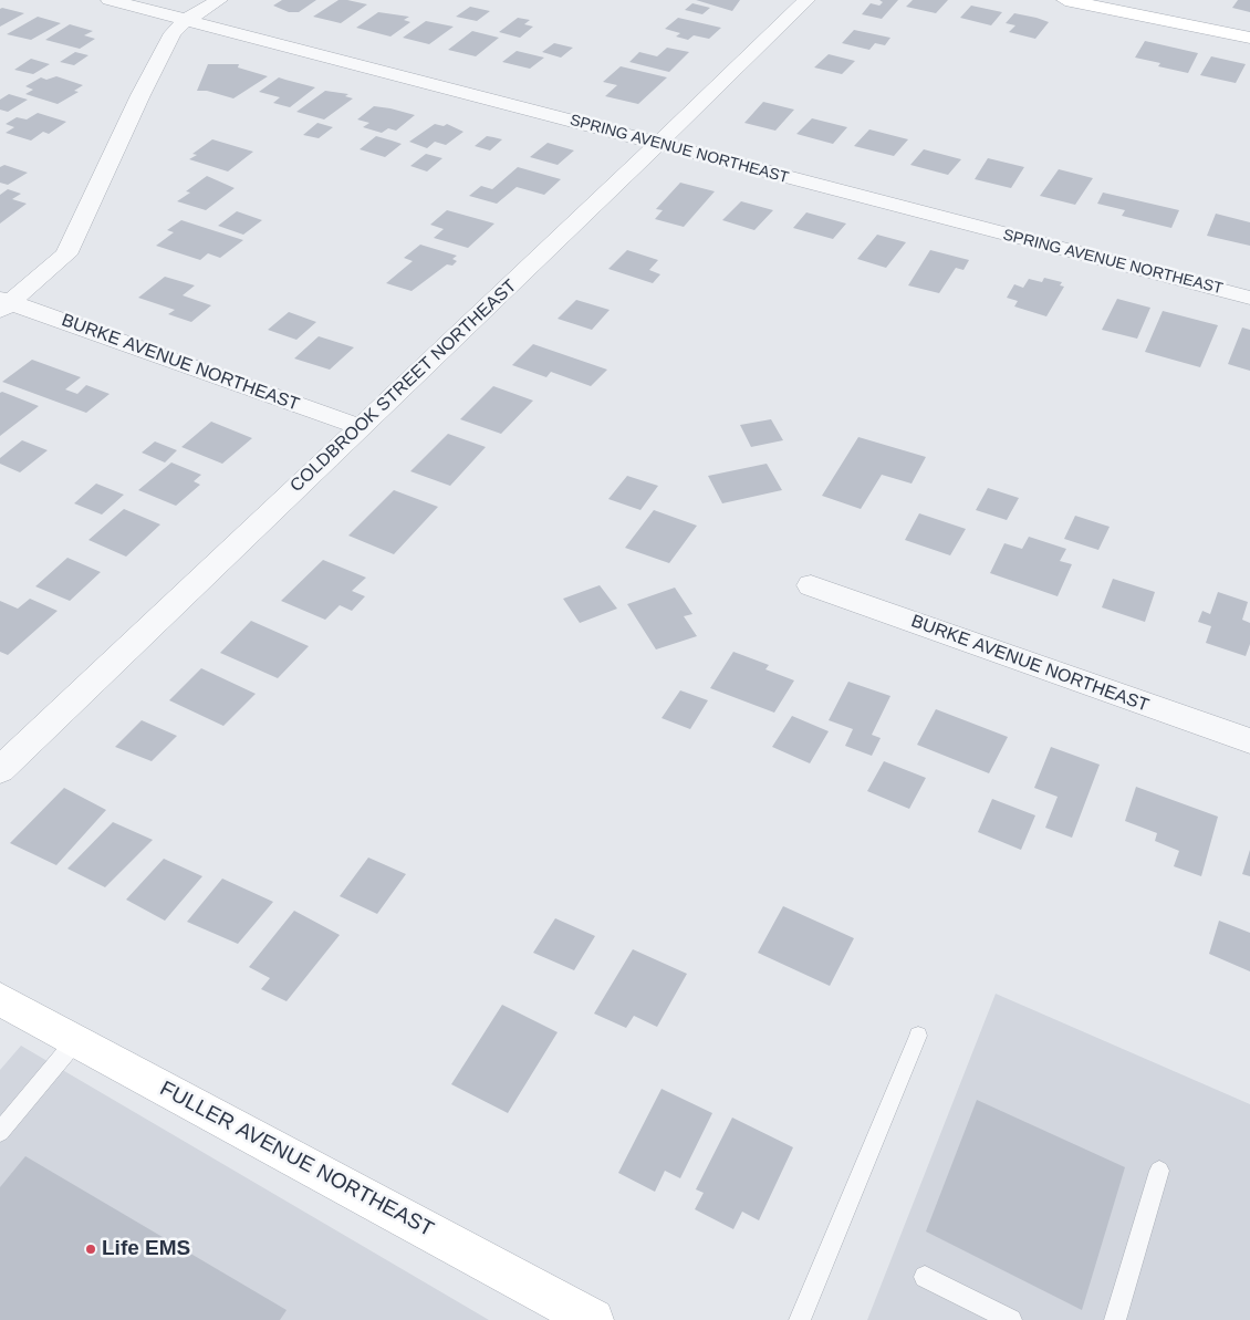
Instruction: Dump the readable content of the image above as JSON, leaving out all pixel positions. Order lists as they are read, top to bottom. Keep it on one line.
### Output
{"streets":{"main road":["FULLER AVENUE NORTHEAST"],"street":["SPRING AVENUE NORTHEAST","BURKE AVENUE NORTHEAST","COLDBROOK STREET NORTHEAST"]},"crossings":[["SPRING AVENUE NORTHEAST","COLDBROOK STREET NORTHEAST"],["BURKE AVENUE NORTHEAST","COLDBROOK STREET NORTHEAST"]],"places":["Life EMS"]}
